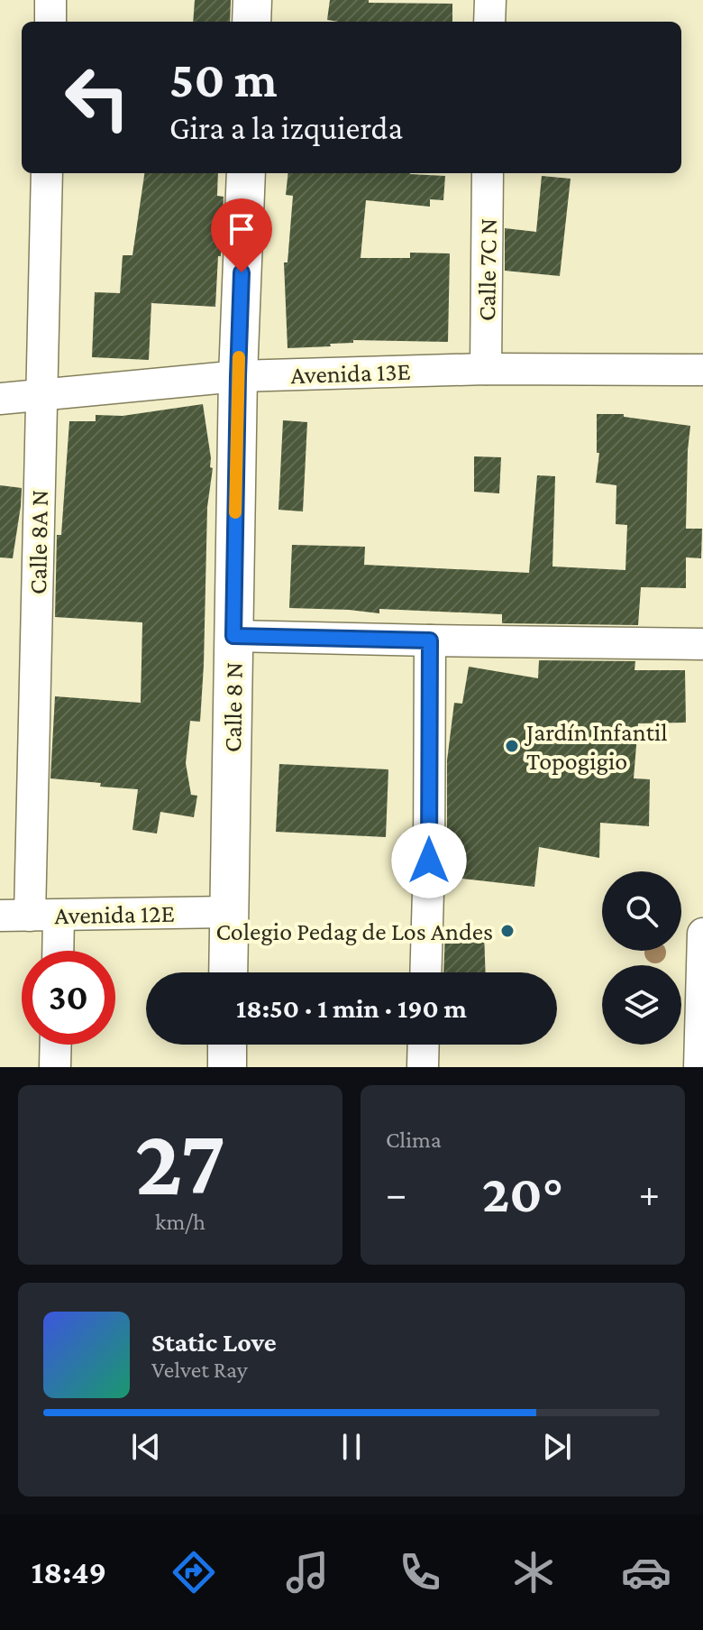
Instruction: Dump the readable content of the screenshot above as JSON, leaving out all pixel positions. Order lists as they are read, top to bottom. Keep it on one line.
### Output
{"streets":{"street":["Calle 7C N","Avenida 13E","Calle 8A N","Calle 8 N","Avenida 12E"]},"crossings":[["Calle 7C N","Avenida 13E"],["Avenida 13E","Calle 8A N"],["Avenida 13E","Calle 8 N"],["Calle 8A N","Avenida 12E"],["Calle 8 N","Avenida 12E"]],"places":["Jardín Infantil Topogigio","Colegio Pedag de Los Andes"],"page":{"turn":["50 m","Gira a la izquierda"],"limit":"30","trip":"18:50 · 1 min · 190 m","tile":[["27","km/h"],"Clima"],"heat":["−","20°","+"],"song":["Static Love","Velvet Ray"],"tabs":"18:49"}}
